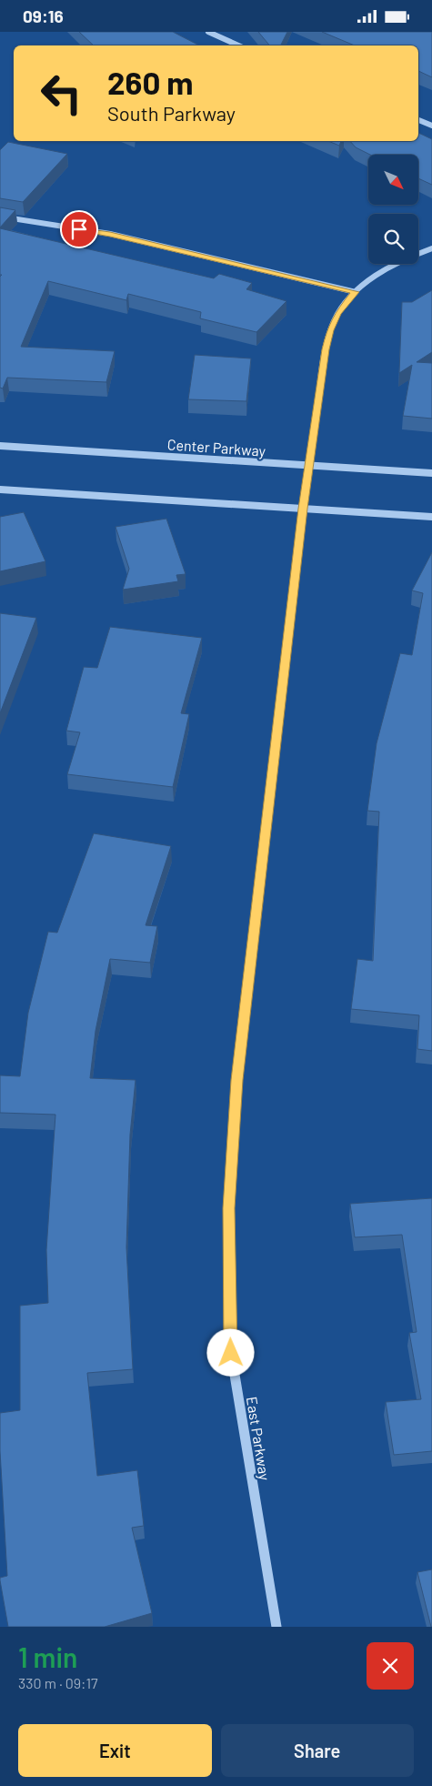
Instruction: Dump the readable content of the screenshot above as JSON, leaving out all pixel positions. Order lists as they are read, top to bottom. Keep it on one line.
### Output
{"streets":{"street":["Center Parkway","East Parkway"]},"crossings":[["Center Parkway","East Parkway"]],"north":"bottom right","page":{"status":"09:16","turn":["260 m","South Parkway"],"heading":["1 min","330 m · 09:17"],"buttons":["Exit","Share"]}}
